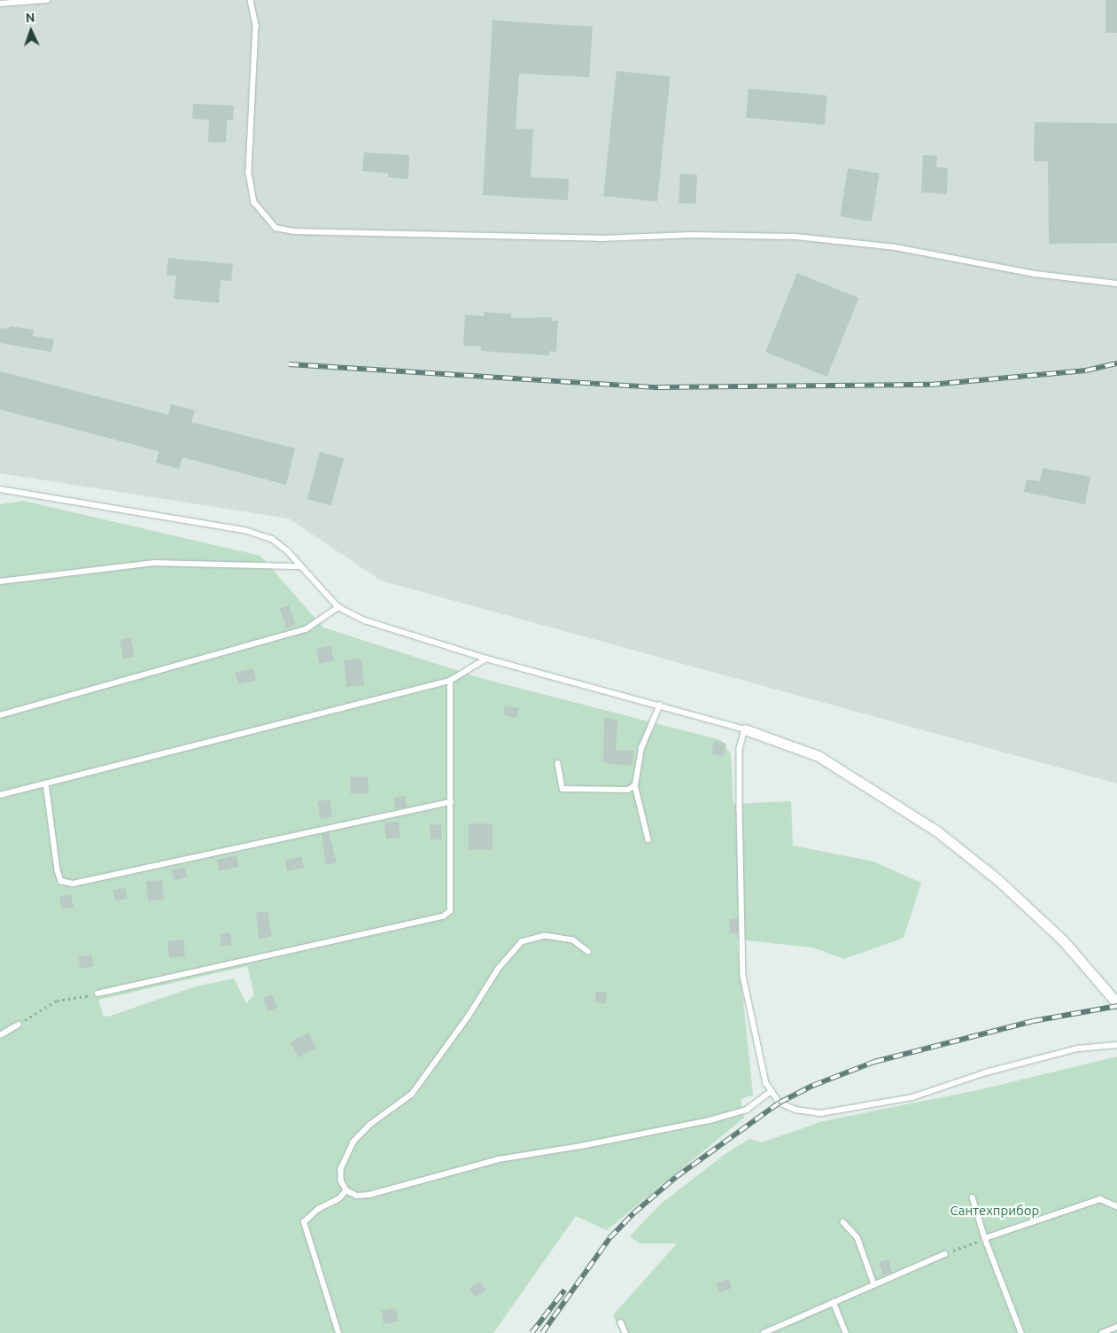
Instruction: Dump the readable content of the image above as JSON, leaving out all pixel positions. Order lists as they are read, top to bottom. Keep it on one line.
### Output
{"parks":["Сантехприбор"],"north":"top"}
